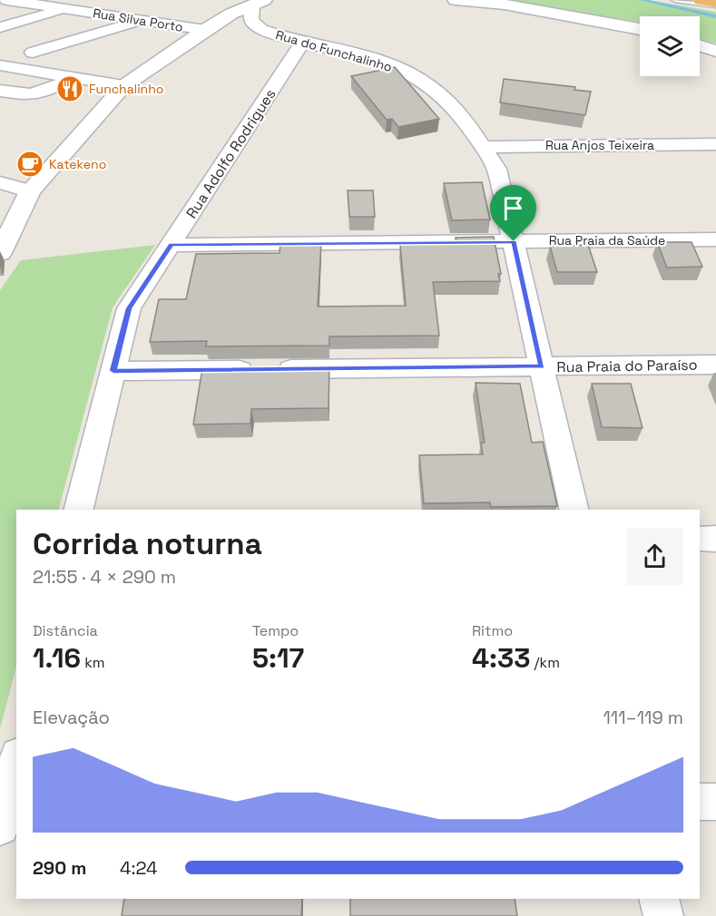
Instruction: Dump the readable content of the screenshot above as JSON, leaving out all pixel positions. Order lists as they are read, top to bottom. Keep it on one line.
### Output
{"streets":{"street":["Rua Silva Porto","Rua do Funchalinho","Rua Anjos Teixeira","Rua Adolfo Rodrigues","Rua Praia da Saúde","Rua Praia do Paraíso"]},"crossings":[["Rua do Funchalinho","Rua Anjos Teixeira"],["Rua do Funchalinho","Rua Adolfo Rodrigues"],["Rua do Funchalinho","Rua Praia da Saúde"],["Rua do Funchalinho","Rua Praia do Paraíso"],["Rua Adolfo Rodrigues","Rua Praia da Saúde"],["Rua Adolfo Rodrigues","Rua Praia do Paraíso"]],"places":{"restaurant":["Funchalinho"],"cafe":["Katekeno"]},"page":{"heading":["Corrida noturna","21:55 · 4 × 290 m"],"stats":[["Distância","1.16 km"],["Tempo","5:17"],["Ritmo","4:33 /km"]],"chart":["Elevação","111–119 m"],"list":[{"name":"290 m","note":"4:24"}]}}
